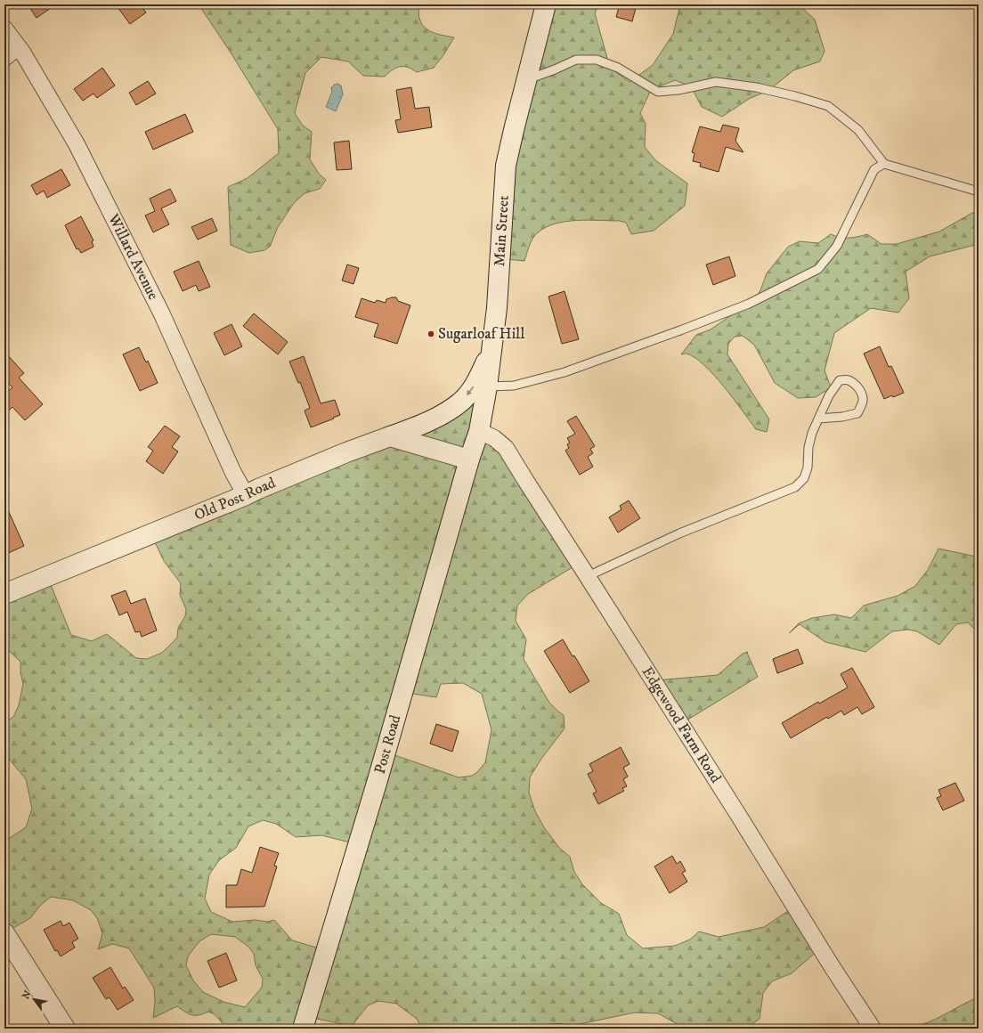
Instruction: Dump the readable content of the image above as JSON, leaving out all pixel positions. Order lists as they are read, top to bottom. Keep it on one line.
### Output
{"streets":{"main road":["Main Street","Old Post Road","Post Road"],"street":["Willard Avenue","Edgewood Farm Road"]},"crossings":[["Main Street","Old Post Road"],["Main Street","Edgewood Farm Road"],["Main Street","Post Road"],["Willard Avenue","Old Post Road"]],"places":["Sugarloaf Hill"],"north":"top left"}
